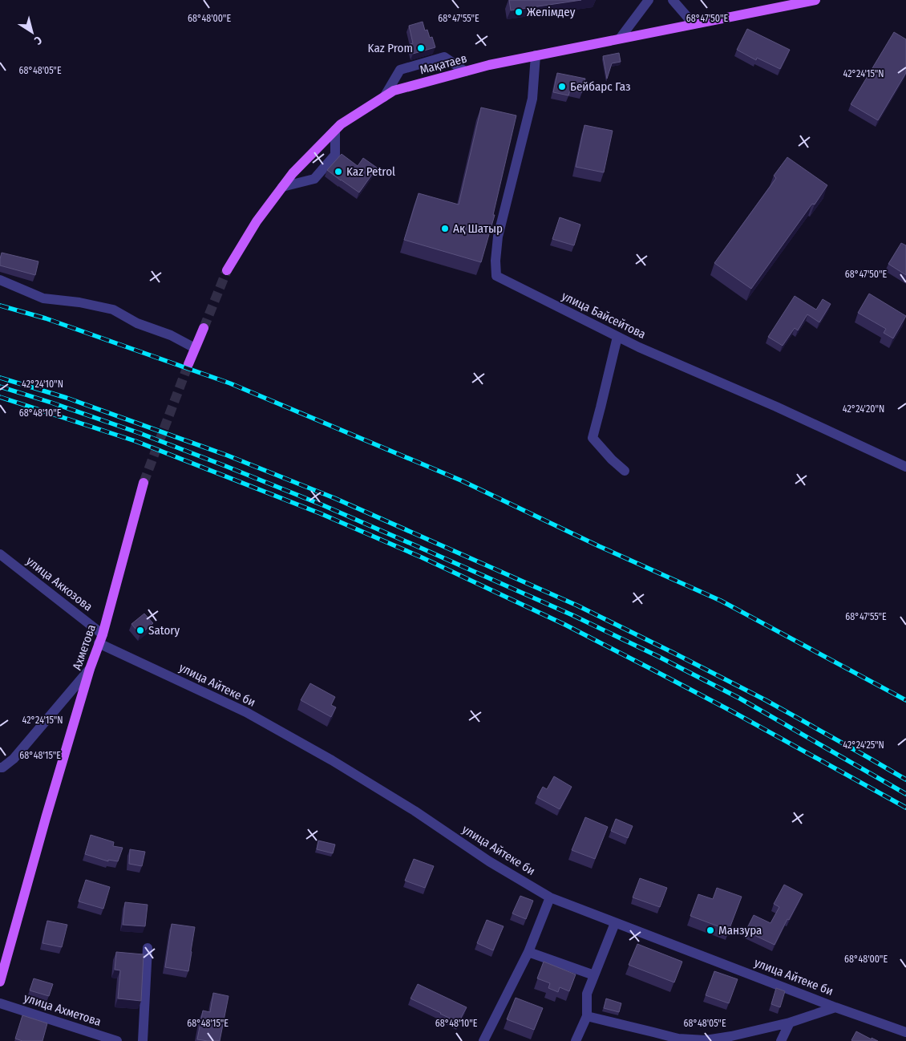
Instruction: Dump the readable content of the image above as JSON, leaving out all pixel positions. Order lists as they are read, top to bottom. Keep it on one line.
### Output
{"streets":{"main road":["Мақатаев","Ахметова"],"street":["улица Байсейтова","улица Аккозова","улица Айтеке би","улица Ахметова"]},"crossings":[["Мақатаев","улица Байсейтова"],["улица Аккозова","Ахметова"],["улица Аккозова","улица Айтеке би"],["Ахметова","улица Айтеке би"]],"places":["Желімдеу","Kaz Prom","Бейбарс Газ","Kaz Petrol","Ақ Шатыр","Satory","Манзура"],"north":"bottom right","coordinates":["68°48'00\"E","68°47'55\"E","68°47'50\"E","68°48'05\"E","42°24'15\"N","42°24'10\"N","42°24'20\"N","68°48'10\"E","42°24'25\"N","68°48'15\"E"]}
